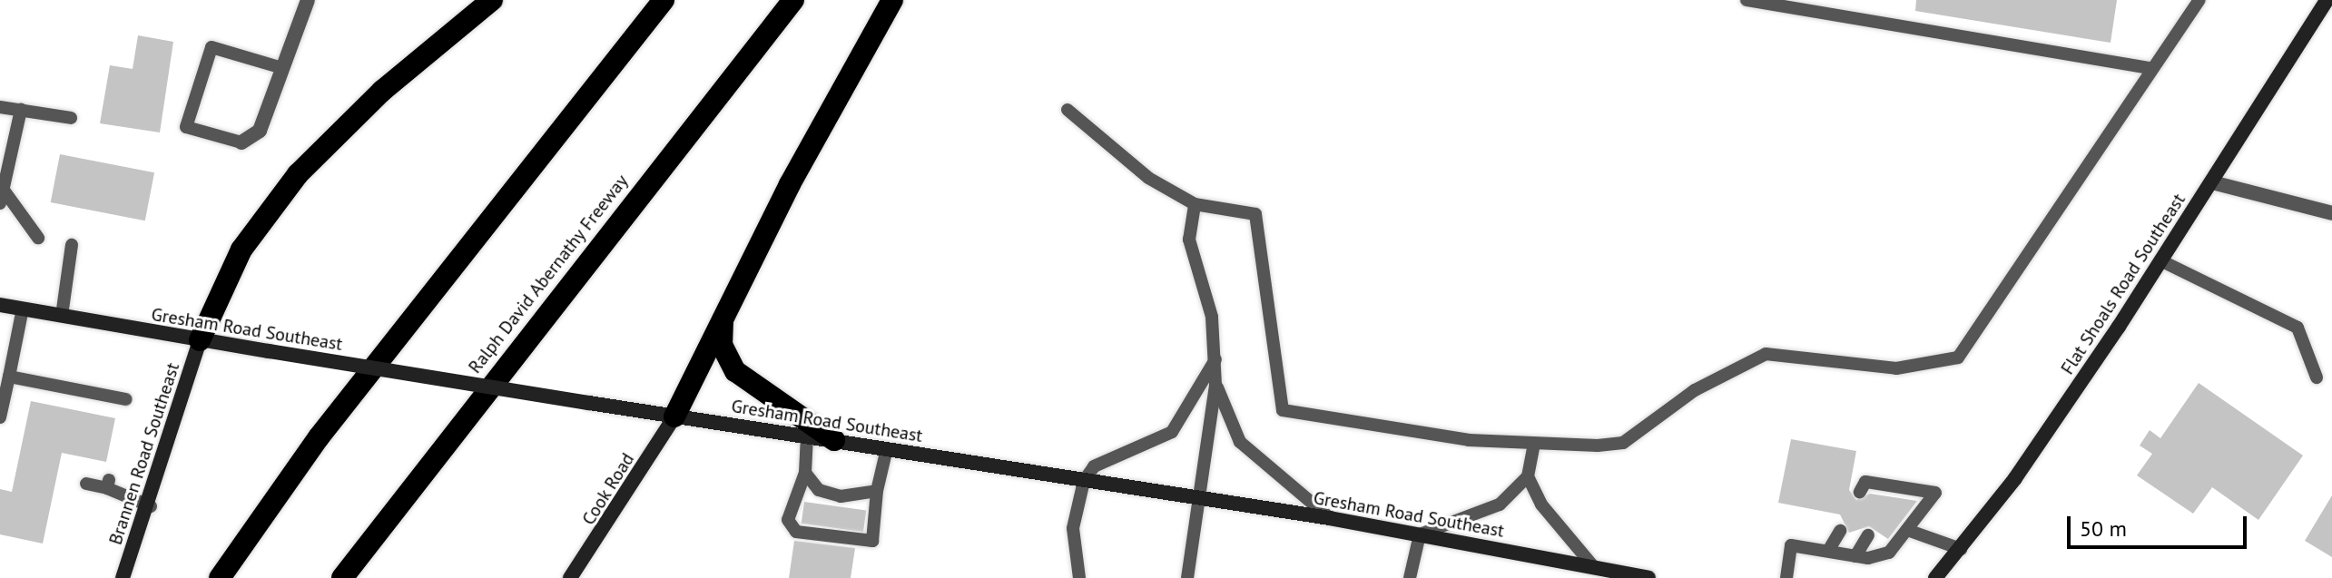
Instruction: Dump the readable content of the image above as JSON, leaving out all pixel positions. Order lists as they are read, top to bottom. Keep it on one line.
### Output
{"streets":{"highway":["Ralph David Abernathy Freeway"],"street":["Flat Shoals Road Southeast","Gresham Road Southeast","Brannen Road Southeast","Cook Road"]},"crossings":[["Gresham Road Southeast","Brannen Road Southeast"],["Gresham Road Southeast","Cook Road"]],"scale_bar":"50 m"}
